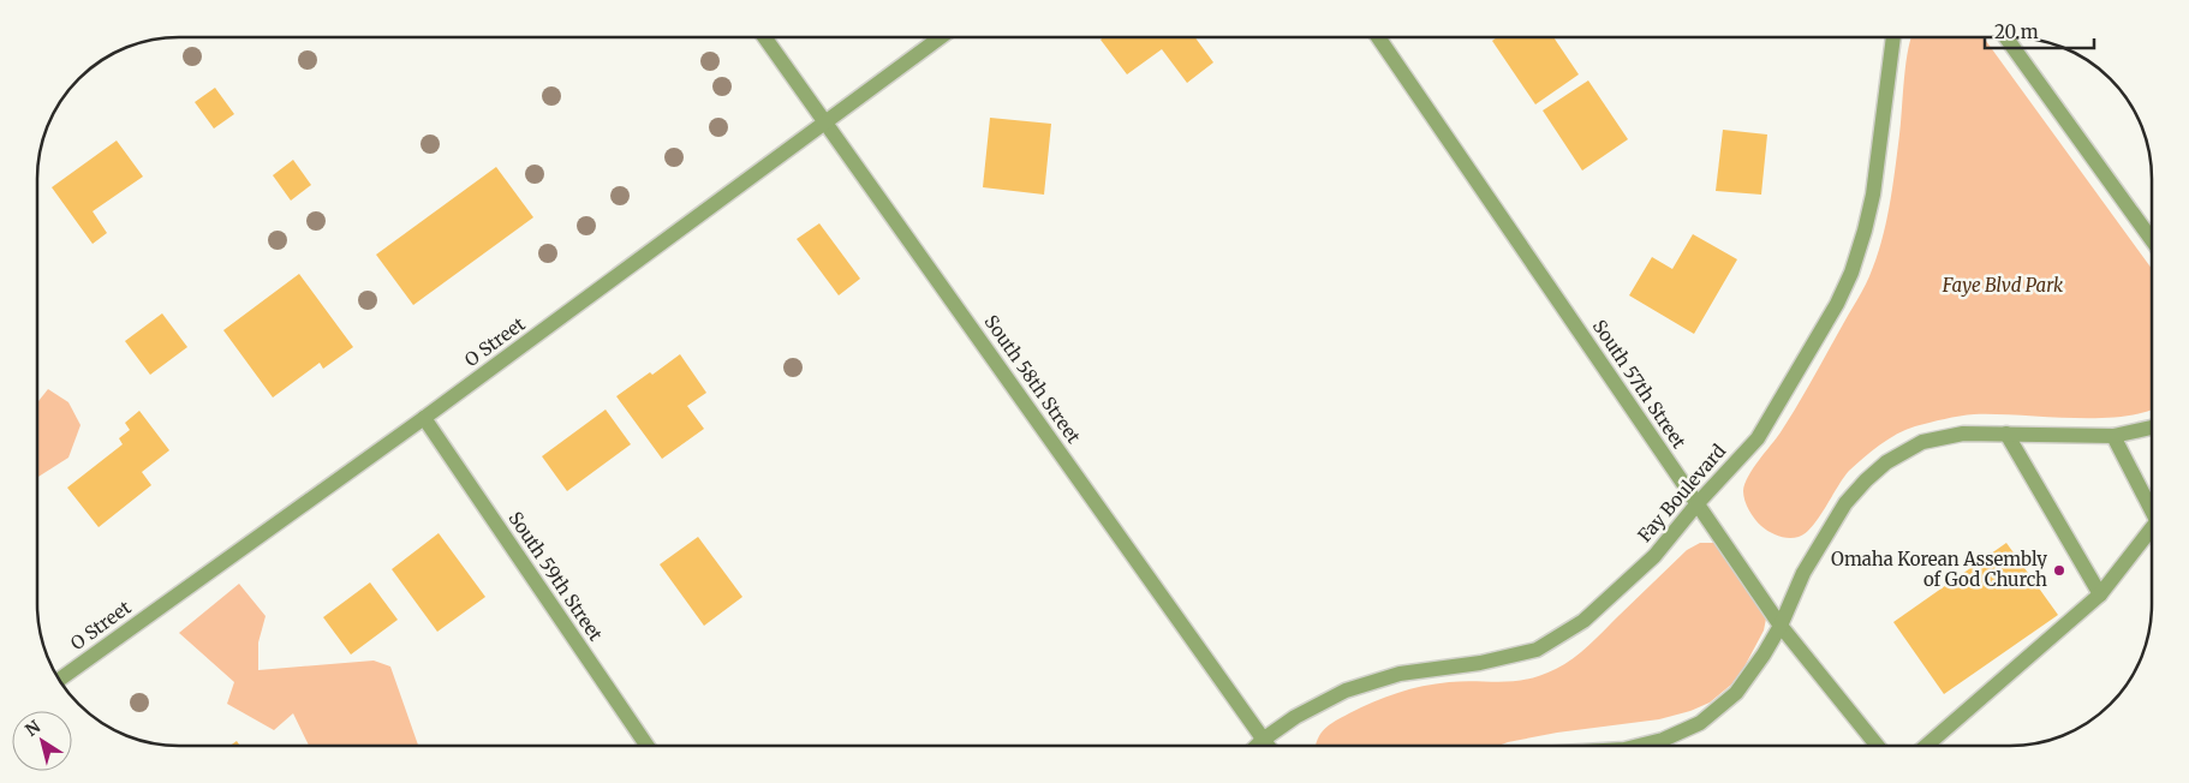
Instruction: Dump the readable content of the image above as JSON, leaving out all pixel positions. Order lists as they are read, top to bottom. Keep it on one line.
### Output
{"streets":{"street":["O Street","South 58th Street","South 57th Street","Fay Boulevard","South 59th Street"]},"crossings":[["O Street","South 58th Street"],["O Street","South 59th Street"],["South 58th Street","Fay Boulevard"],["South 57th Street","Fay Boulevard"]],"parks":["Faye Blvd Park"],"places":["Omaha Korean Assembly of God Church"],"scale_bar":"20 m","north":"top left"}
